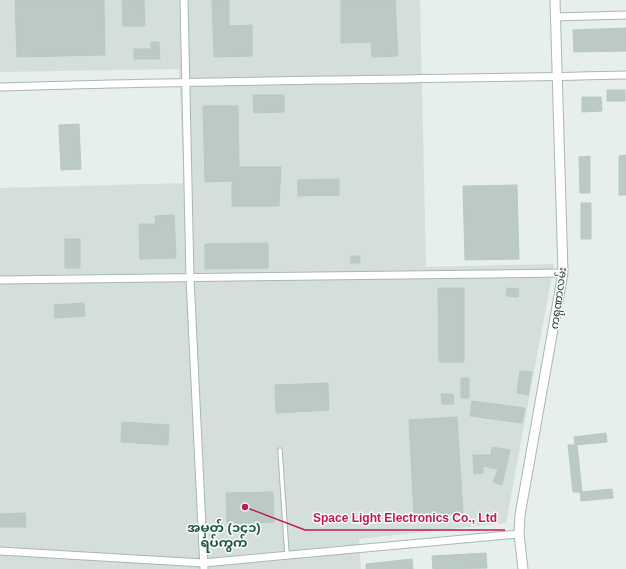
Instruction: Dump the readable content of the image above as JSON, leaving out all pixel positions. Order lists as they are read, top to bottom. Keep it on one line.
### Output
{"streets":{"street":["ကရုဏာလမ်း"]},"districts":["အမှတ် (၁၄၁) ရပ်ကွက်"],"places":["Space Light Electronics Co., Ltd"]}
